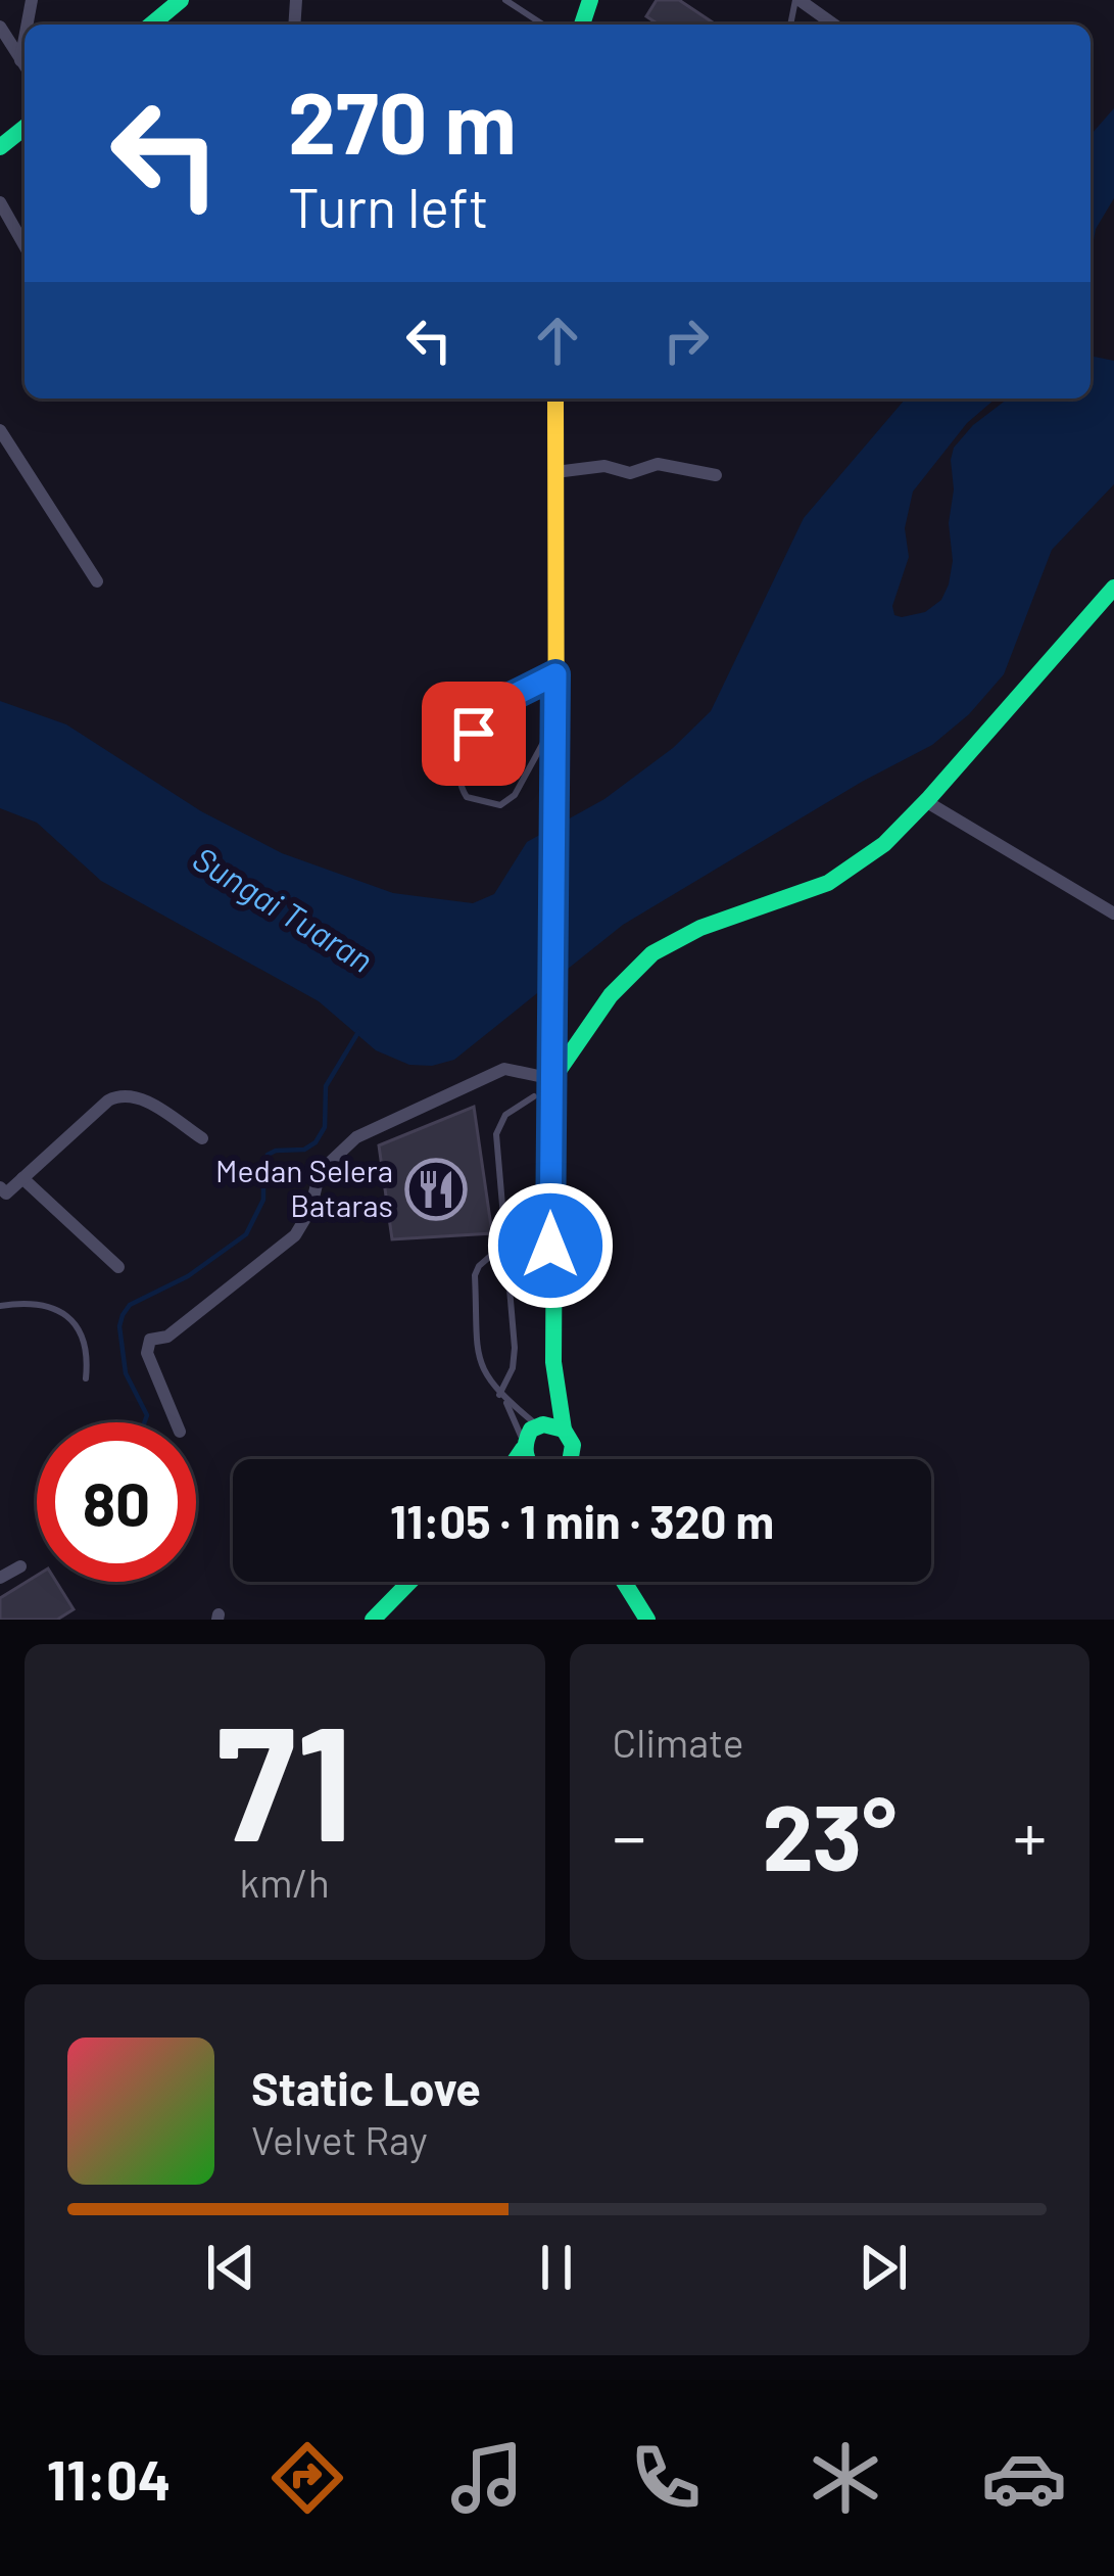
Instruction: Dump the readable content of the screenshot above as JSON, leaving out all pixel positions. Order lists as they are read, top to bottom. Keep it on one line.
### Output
{"water":["Sungai Tuaran"],"places":{"restaurant":["Medan Selera Bataras"]},"page":{"turn":["270 m","Turn left"],"limit":"80","trip":"11:05 · 1 min · 320 m","tile":[["71","km/h"],"Climate"],"heat":["−","23°","+"],"song":["Static Love","Velvet Ray"],"tabs":"11:04"}}
